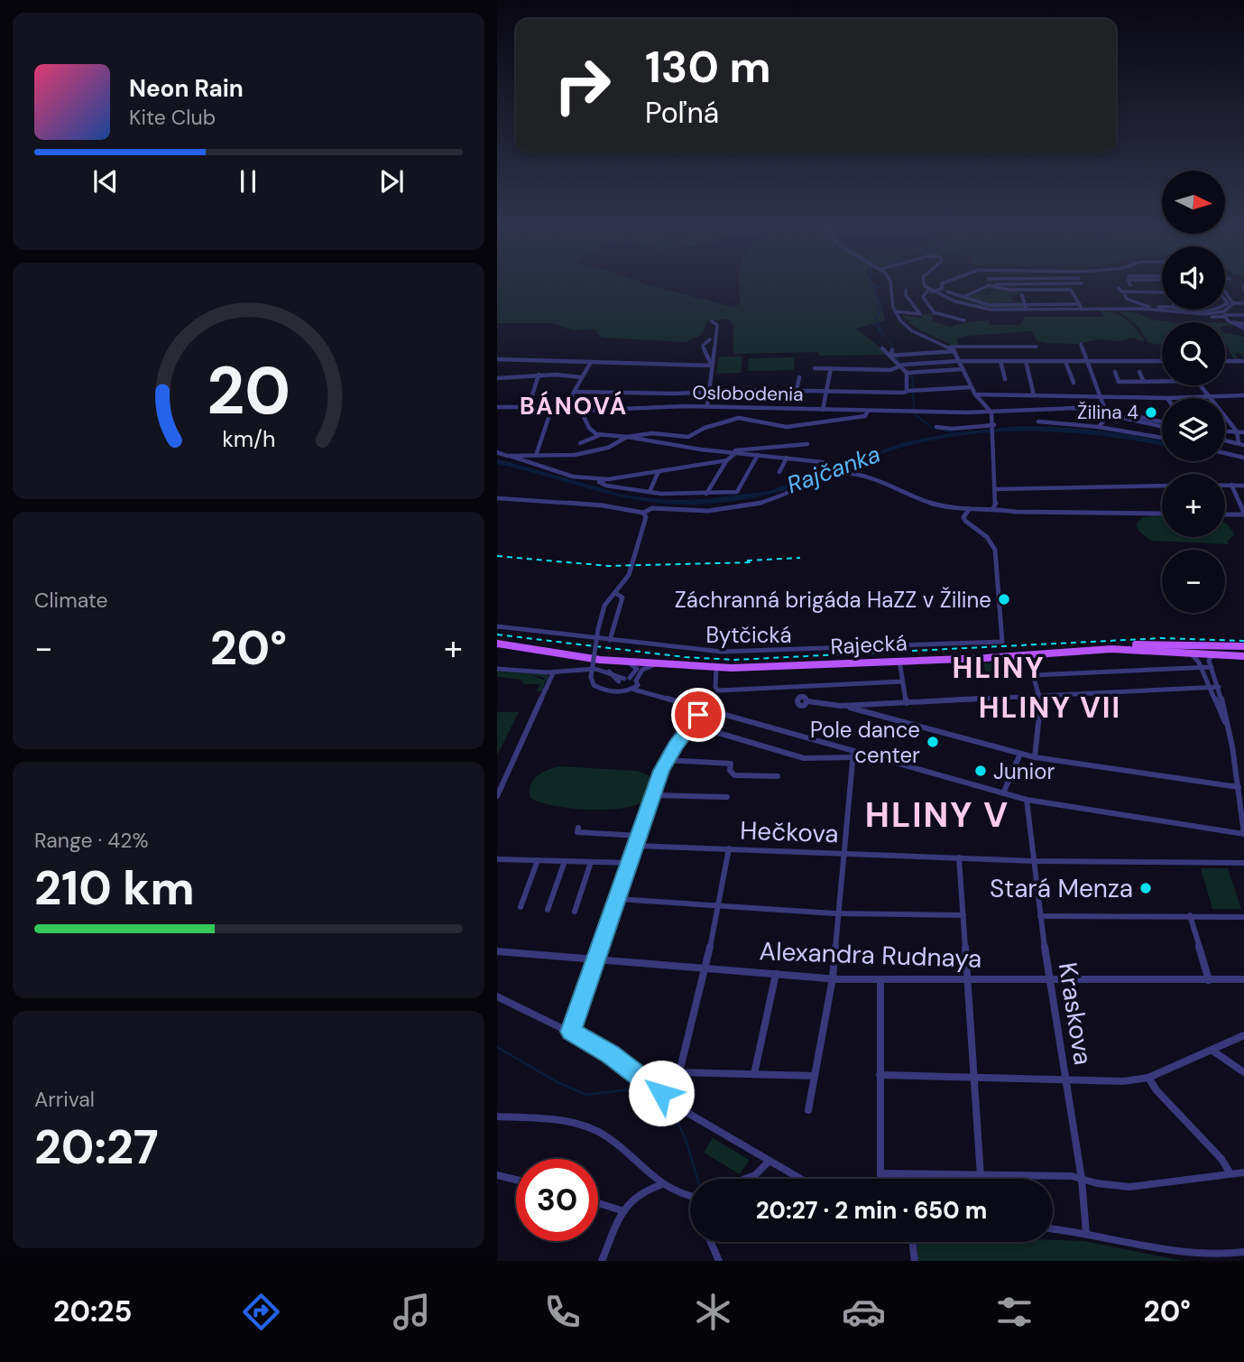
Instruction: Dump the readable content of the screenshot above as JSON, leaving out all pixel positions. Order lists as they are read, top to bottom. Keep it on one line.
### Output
{"streets":{"main road":["Rajecká"],"street":["Oslobodenia","Bytčická","Hečkova","Alexandra Rudnaya","Kraskova"]},"crossings":[["Hečkova","Kraskova"],["Alexandra Rudnaya","Kraskova"]],"districts":["BÁNOVÁ","HLINY","HLINY VII","HLINY V"],"water":["Rajčanka"],"places":["Žilina 4","Záchranná brigáda HaZZ v Žiline","Pole dance center","Junior","Stará Menza"],"north":"right","page":{"turn":["130 m","Poľná"],"song":["Neon Rain","Kite Club"],"map_buttons":["+","−"],"tile":["Climate",["Range · 42%","210 km"],["Arrival","20:27"]],"heat":["−","20°","+"],"limit":"30","trip":"20:27 · 2 min · 650 m","tabs":["20:25","20°"],"gauge":["20","km/h"]}}
